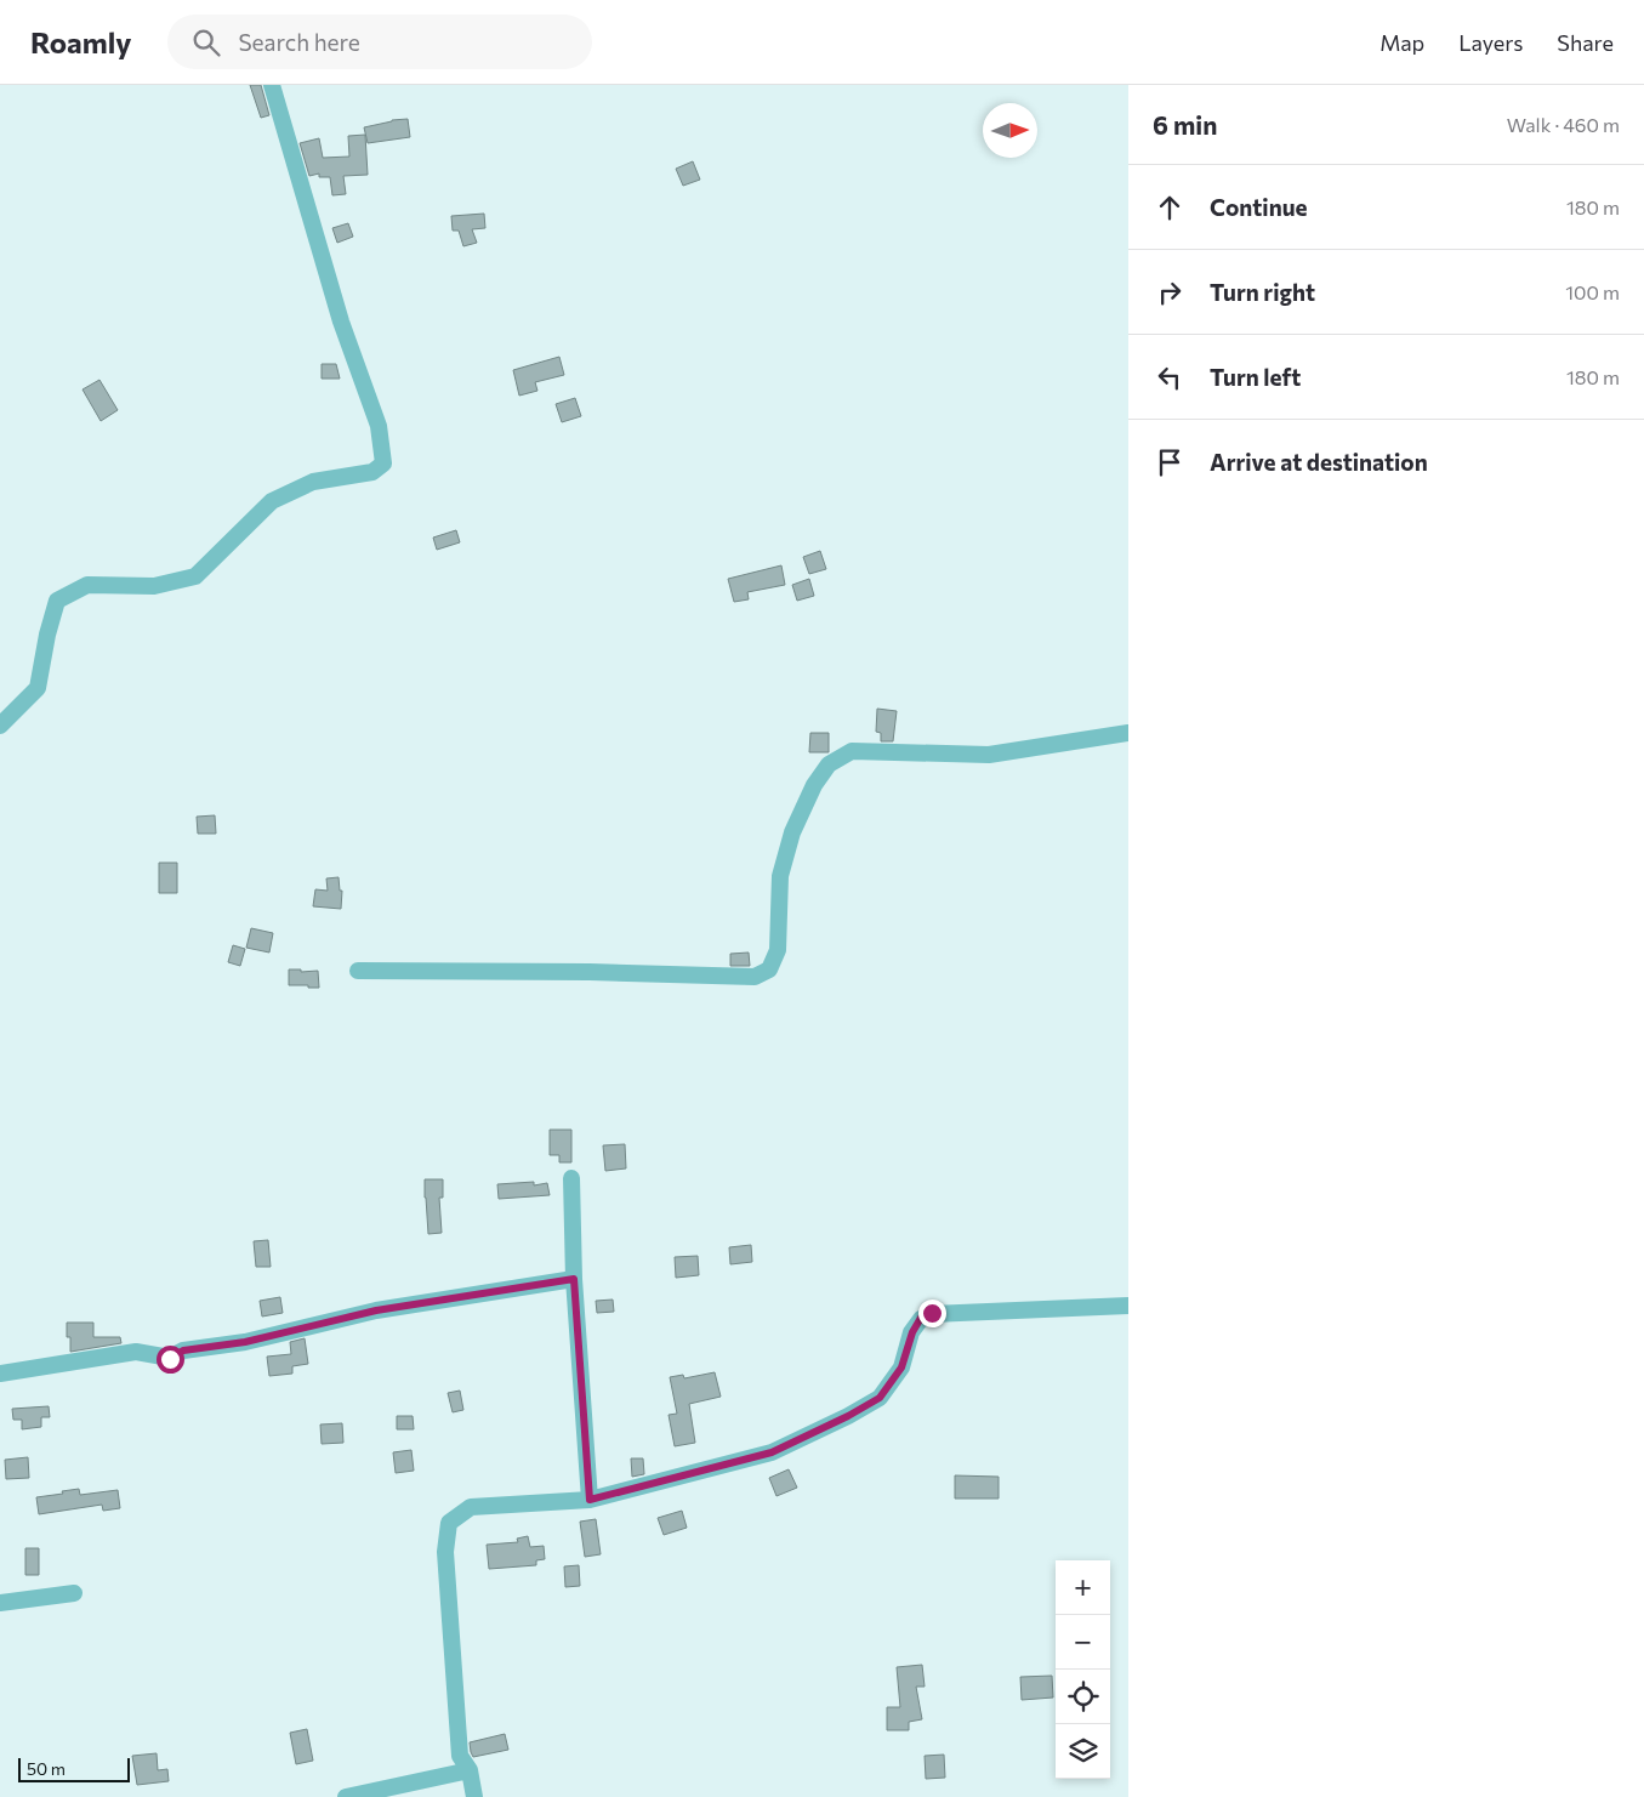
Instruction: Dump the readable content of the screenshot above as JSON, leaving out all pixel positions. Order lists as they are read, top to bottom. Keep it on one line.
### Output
{"scale_bar":"50 m","north":"right","page":{"header":"Roamly","search":"Search here","nav":["Map","Layers","Share"],"heading":["6 min","Walk · 460 m"],"list":[["Continue","180 m"],["Turn right","100 m"],["Turn left","180 m"],"Arrive at destination"],"map_buttons":["+","−"],"scale":"50 m"}}
